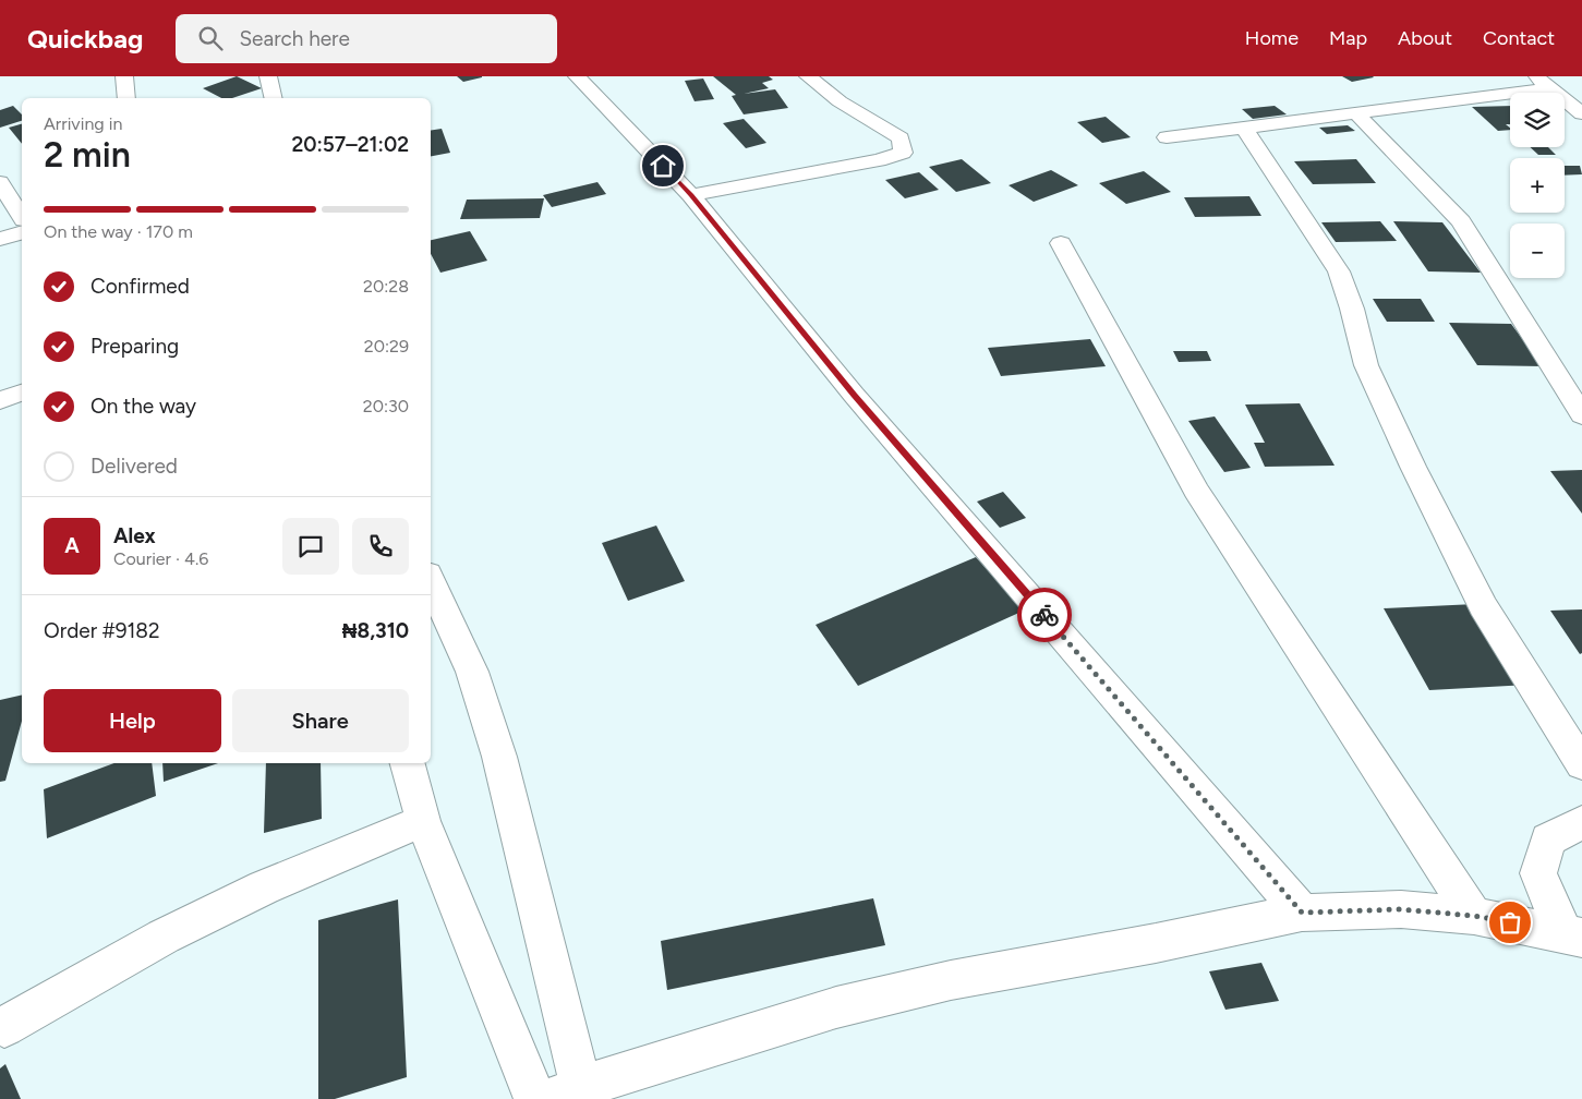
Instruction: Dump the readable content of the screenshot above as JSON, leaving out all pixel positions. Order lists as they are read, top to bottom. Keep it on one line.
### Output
{"page":{"header":"Quickbag","search":"Search here","nav":["Home","Map","About","Contact"],"map_buttons":["+","−"],"heading":["2 min","Arriving in","20:57–21:02"],"panel":["Alex","Courier · 4.6","Order #9182","₦8,310"],"bar":"On the way · 170 m","list":[["Confirmed","20:28"],["Preparing","20:29"],["On the way","20:30"],"Delivered"],"round":"A","buttons":["Help","Share"]}}
